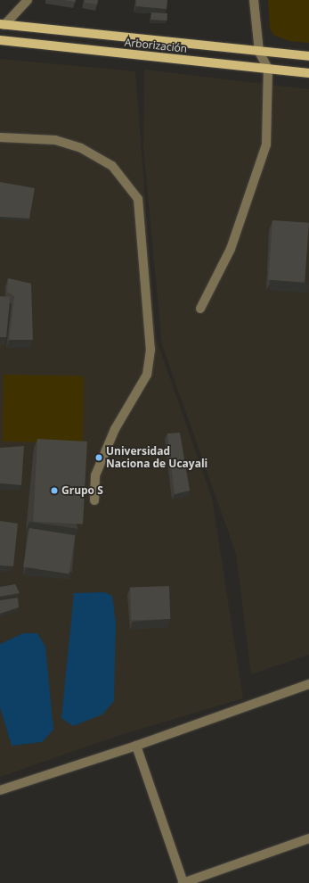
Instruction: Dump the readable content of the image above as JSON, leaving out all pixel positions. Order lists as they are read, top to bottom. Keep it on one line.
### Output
{"streets":{"main road":["Arborización"]},"places":["Universidad Naciona de Ucayali","Grupo S"]}
